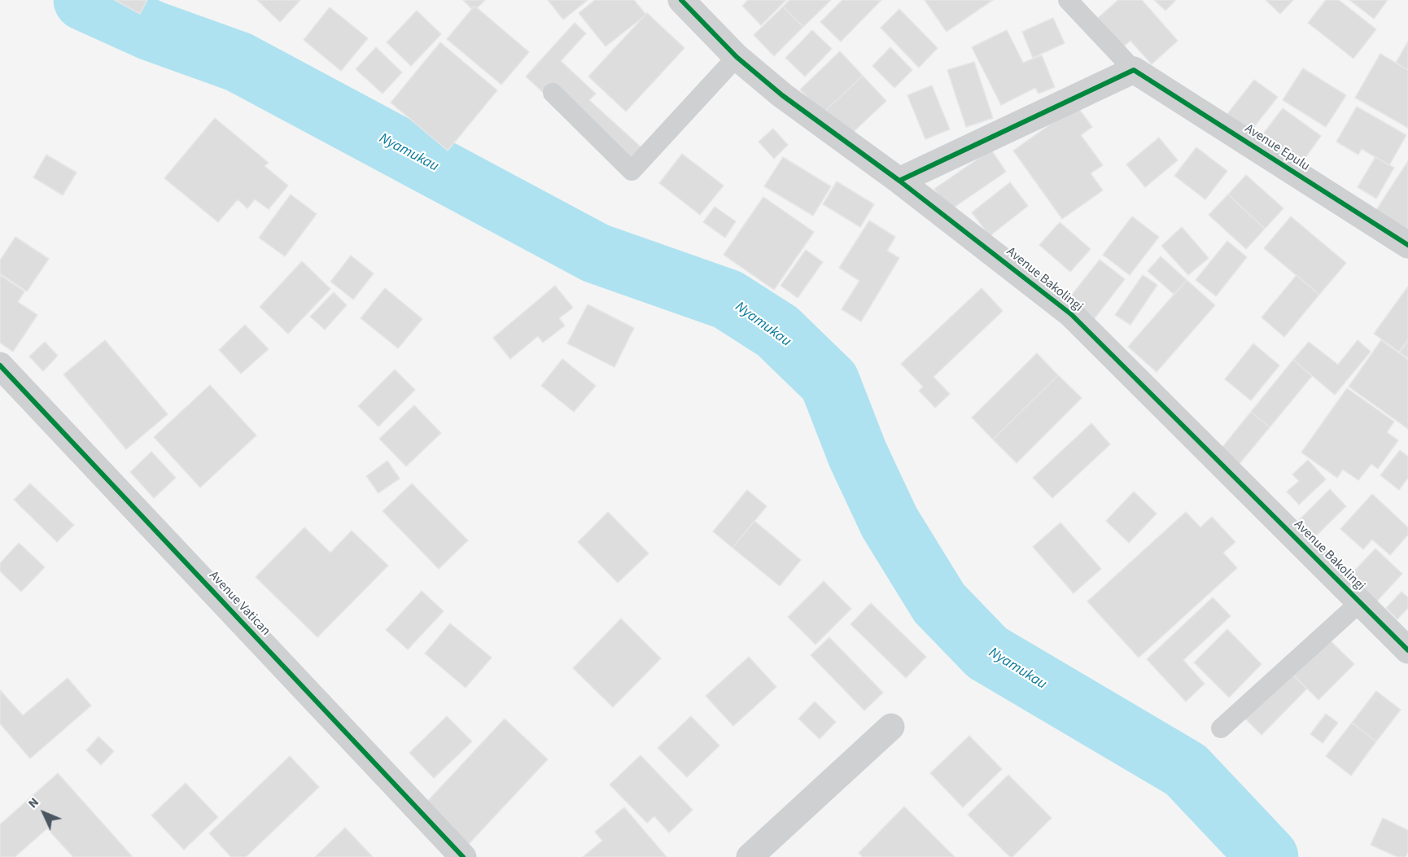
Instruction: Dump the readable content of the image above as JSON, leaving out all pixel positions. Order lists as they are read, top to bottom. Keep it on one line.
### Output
{"streets":{"street":["Avenue Epulu","Avenue Bakolingi","Avenue Vatican"]},"water":["Nyamukau"],"north":"top left"}
